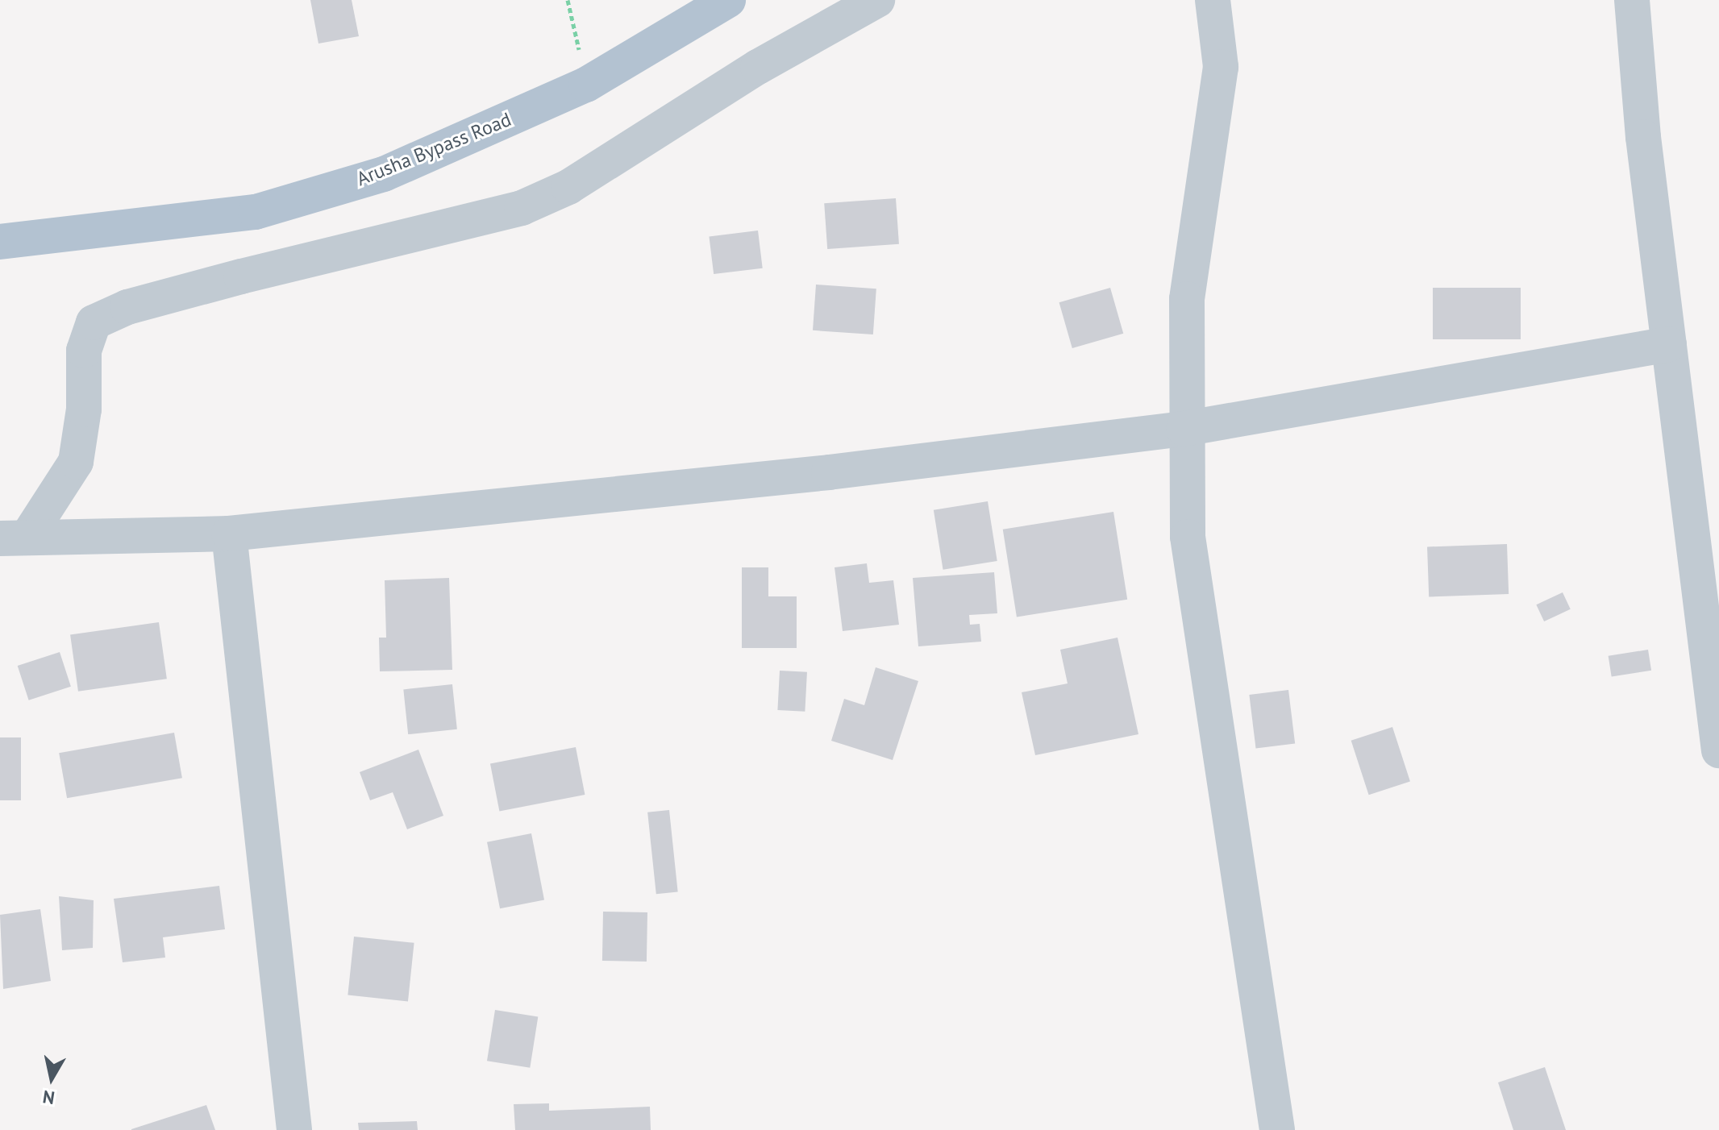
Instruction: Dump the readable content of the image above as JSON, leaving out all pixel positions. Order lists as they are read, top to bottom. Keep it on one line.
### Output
{"streets":{"main road":["Arusha Bypass Road"]},"north":"bottom"}
